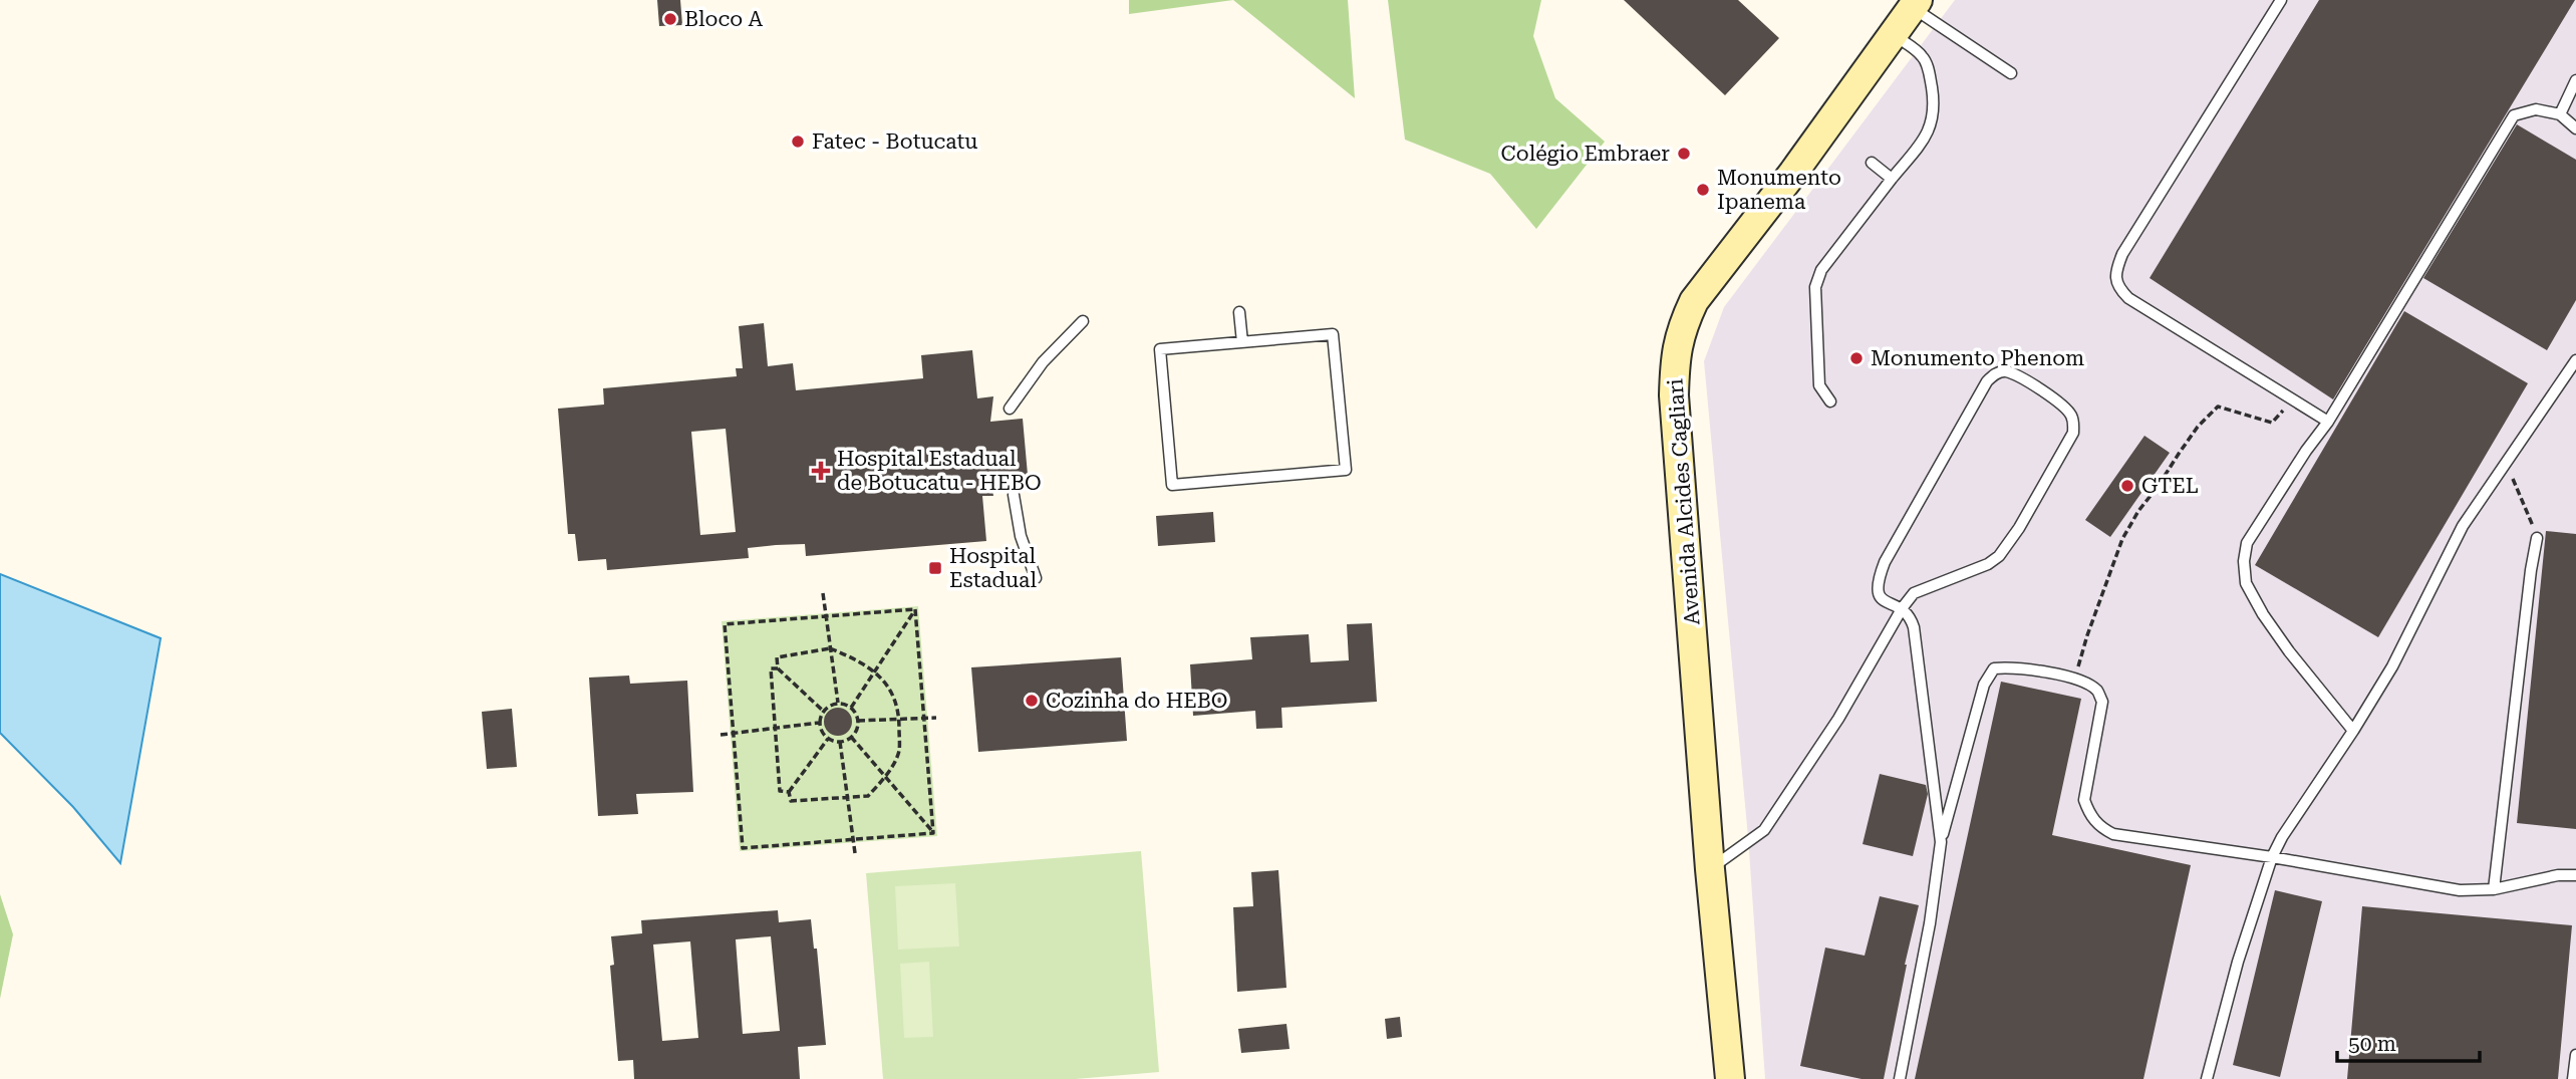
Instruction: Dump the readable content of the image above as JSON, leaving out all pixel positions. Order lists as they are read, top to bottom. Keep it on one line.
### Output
{"streets":{"main road":["Avenida Alcides Cagliari"]},"places":{"other":["Bloco A","Fatec - Botucatu","Colégio Embraer","Monumento Ipanema","Monumento Phenom","GTEL","Cozinha do HEBO"],"health":["Hospital Estadual de Botucatu - HEBO"],"transit":["Hospital Estadual"]},"scale_bar":"50 m"}
